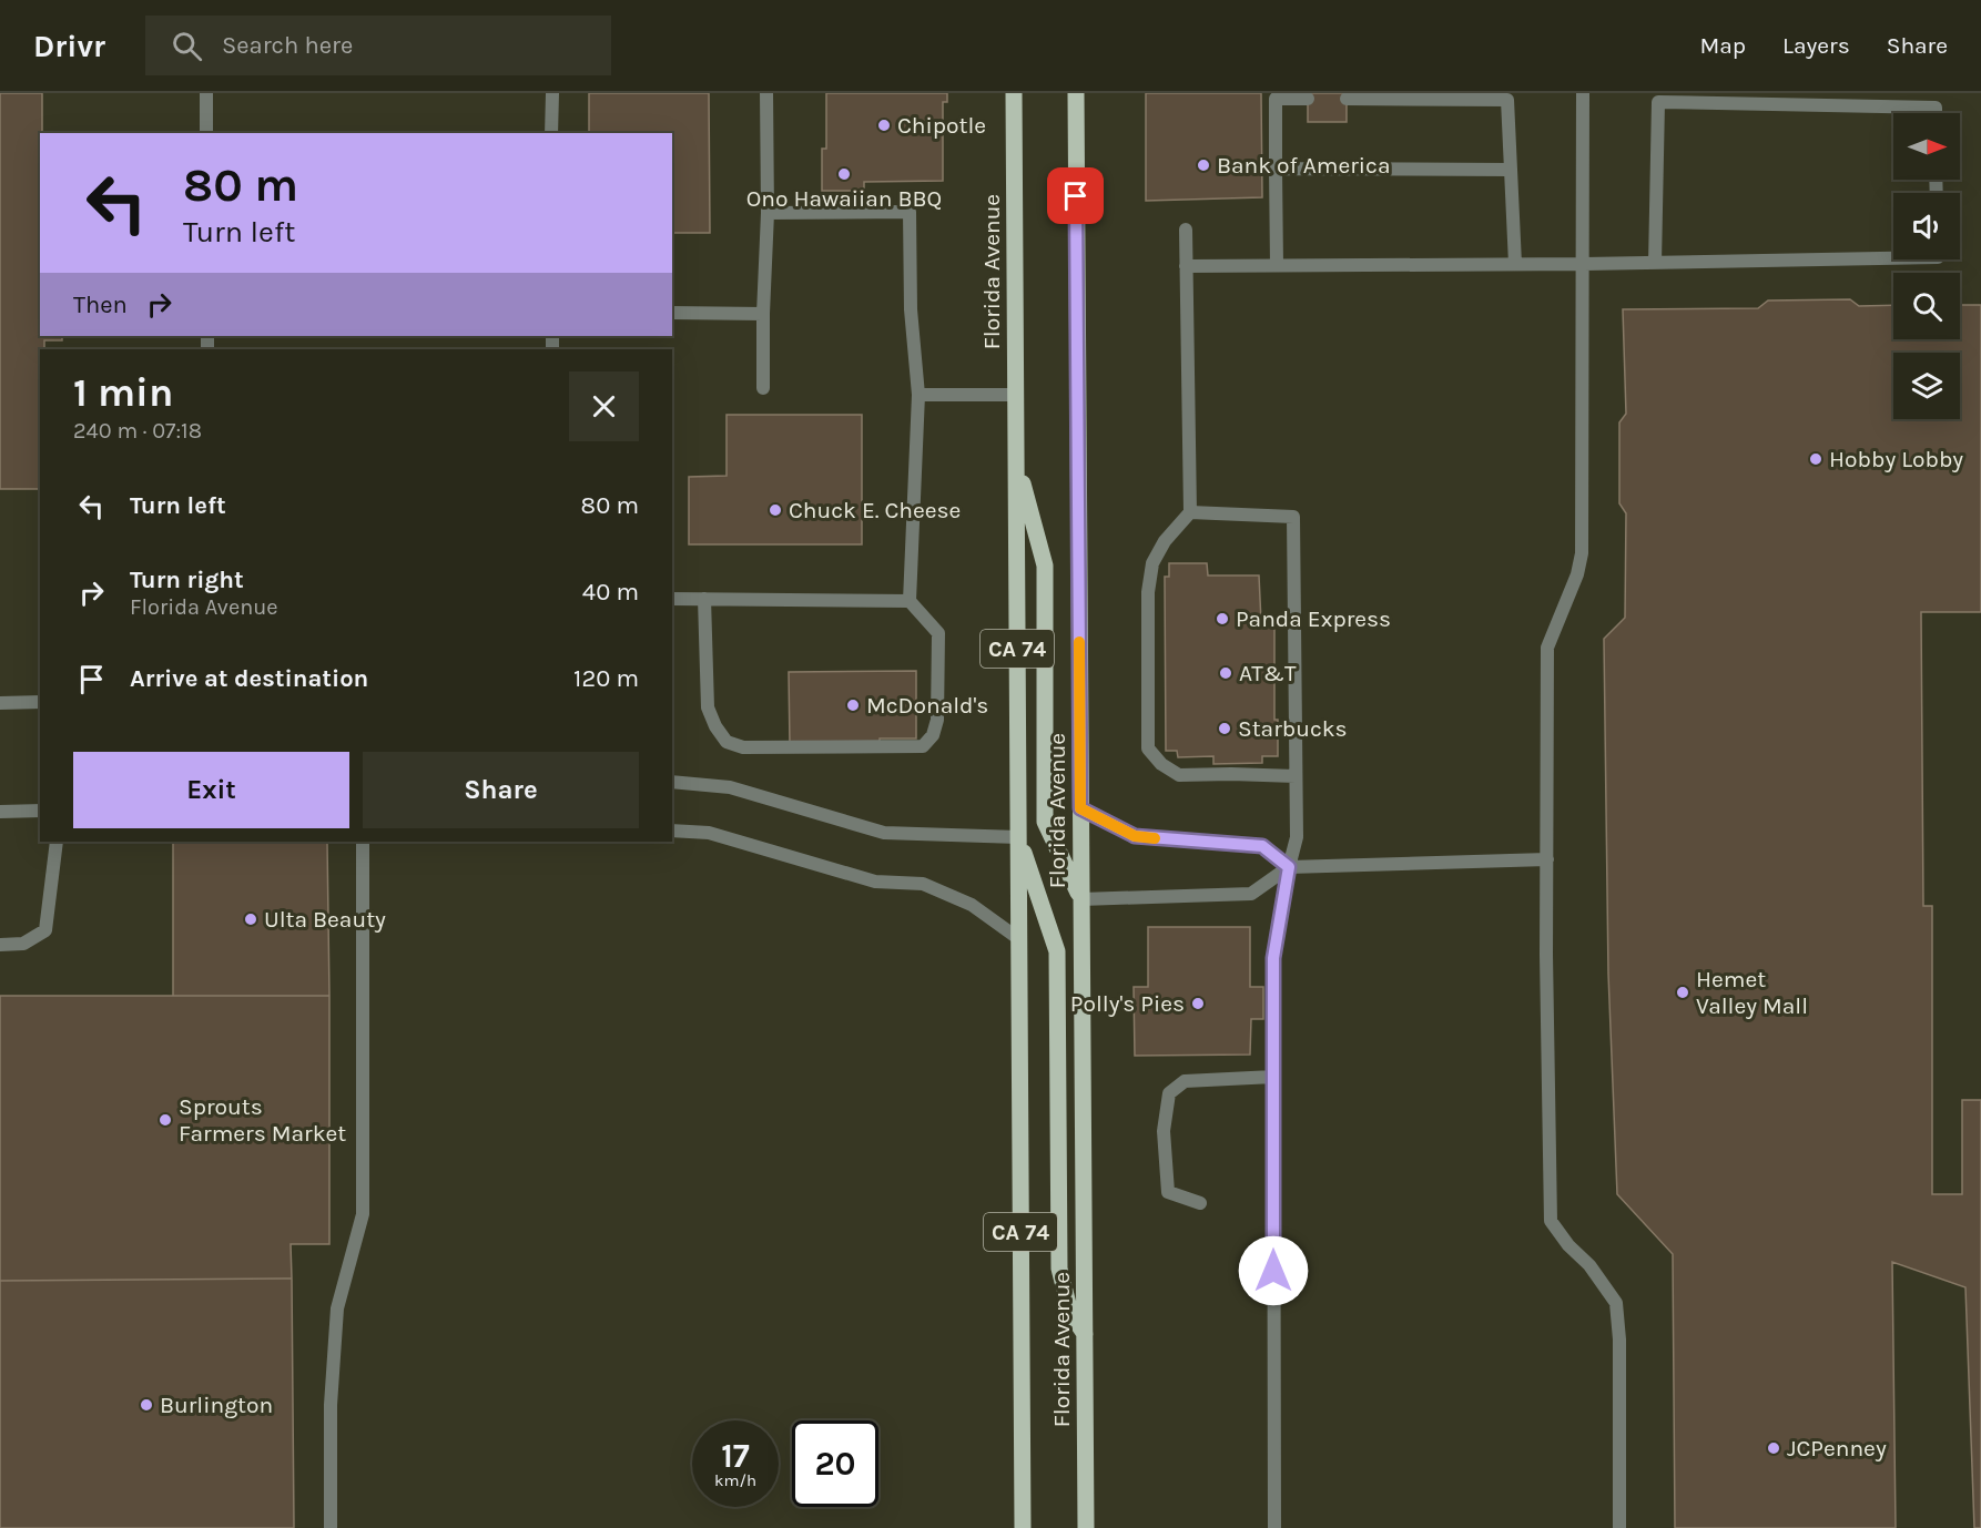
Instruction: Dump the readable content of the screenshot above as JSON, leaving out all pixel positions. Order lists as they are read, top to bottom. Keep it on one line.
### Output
{"streets":{"main road":["Florida Avenue","CA 74"]},"places":["Chipotle","Bank of America","Ono Hawaiian BBQ","Hobby Lobby","Chuck E. Cheese","Panda Express","AT&T","McDonald's","Starbucks","Ulta Beauty","Hemet Valley Mall","Polly's Pies","Sprouts Farmers Market","Burlington","JCPenney"],"north":"right","page":{"header":"Drivr","search":"Search here","nav":["Map","Layers","Share"],"turn":["80 m","Turn left"],"then":"Then","heading":["1 min","240 m · 07:18"],"list":[{"name":"Turn left","value":"80 m"},{"name":"Turn right","note":"Florida Avenue","value":"40 m"},{"name":"Arrive at destination","value":"120 m"}],"buttons":["Exit","Share"],"speed":"17 km/h","limit":"20"}}
